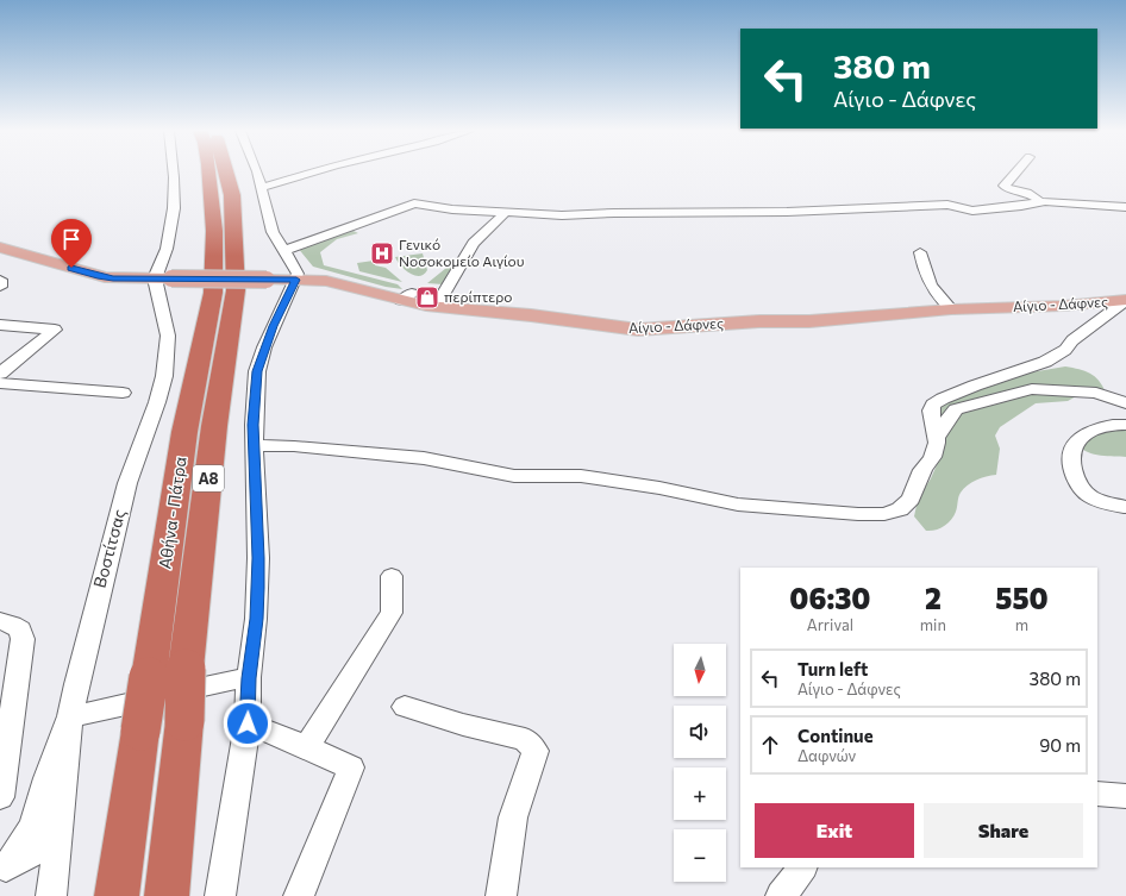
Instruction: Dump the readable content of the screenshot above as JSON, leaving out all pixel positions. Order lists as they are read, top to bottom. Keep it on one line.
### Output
{"streets":{"highway":["Α8","Αθήνα - Πάτρα"],"main road":["Αίγιο - Δάφνες"],"street":["Βοστίτσας"]},"crossings":[["Αίγιο - Δάφνες","Βοστίτσας"]],"places":{"hospital":["Γενικό Νοσοκομείο Αιγίου"],"shop":["περίπτερο"]},"north":"bottom","page":{"turn":["380 m","Αίγιο - Δάφνες"],"eta":["06:30","Arrival","2","min","550","m"],"map_buttons":["+","−"],"list":[{"name":"Turn left","note":"Αίγιο - Δάφνες","value":"380 m"},{"name":"Continue","note":"Δαφνών","value":"90 m"}],"buttons":["Exit","Share"]}}
